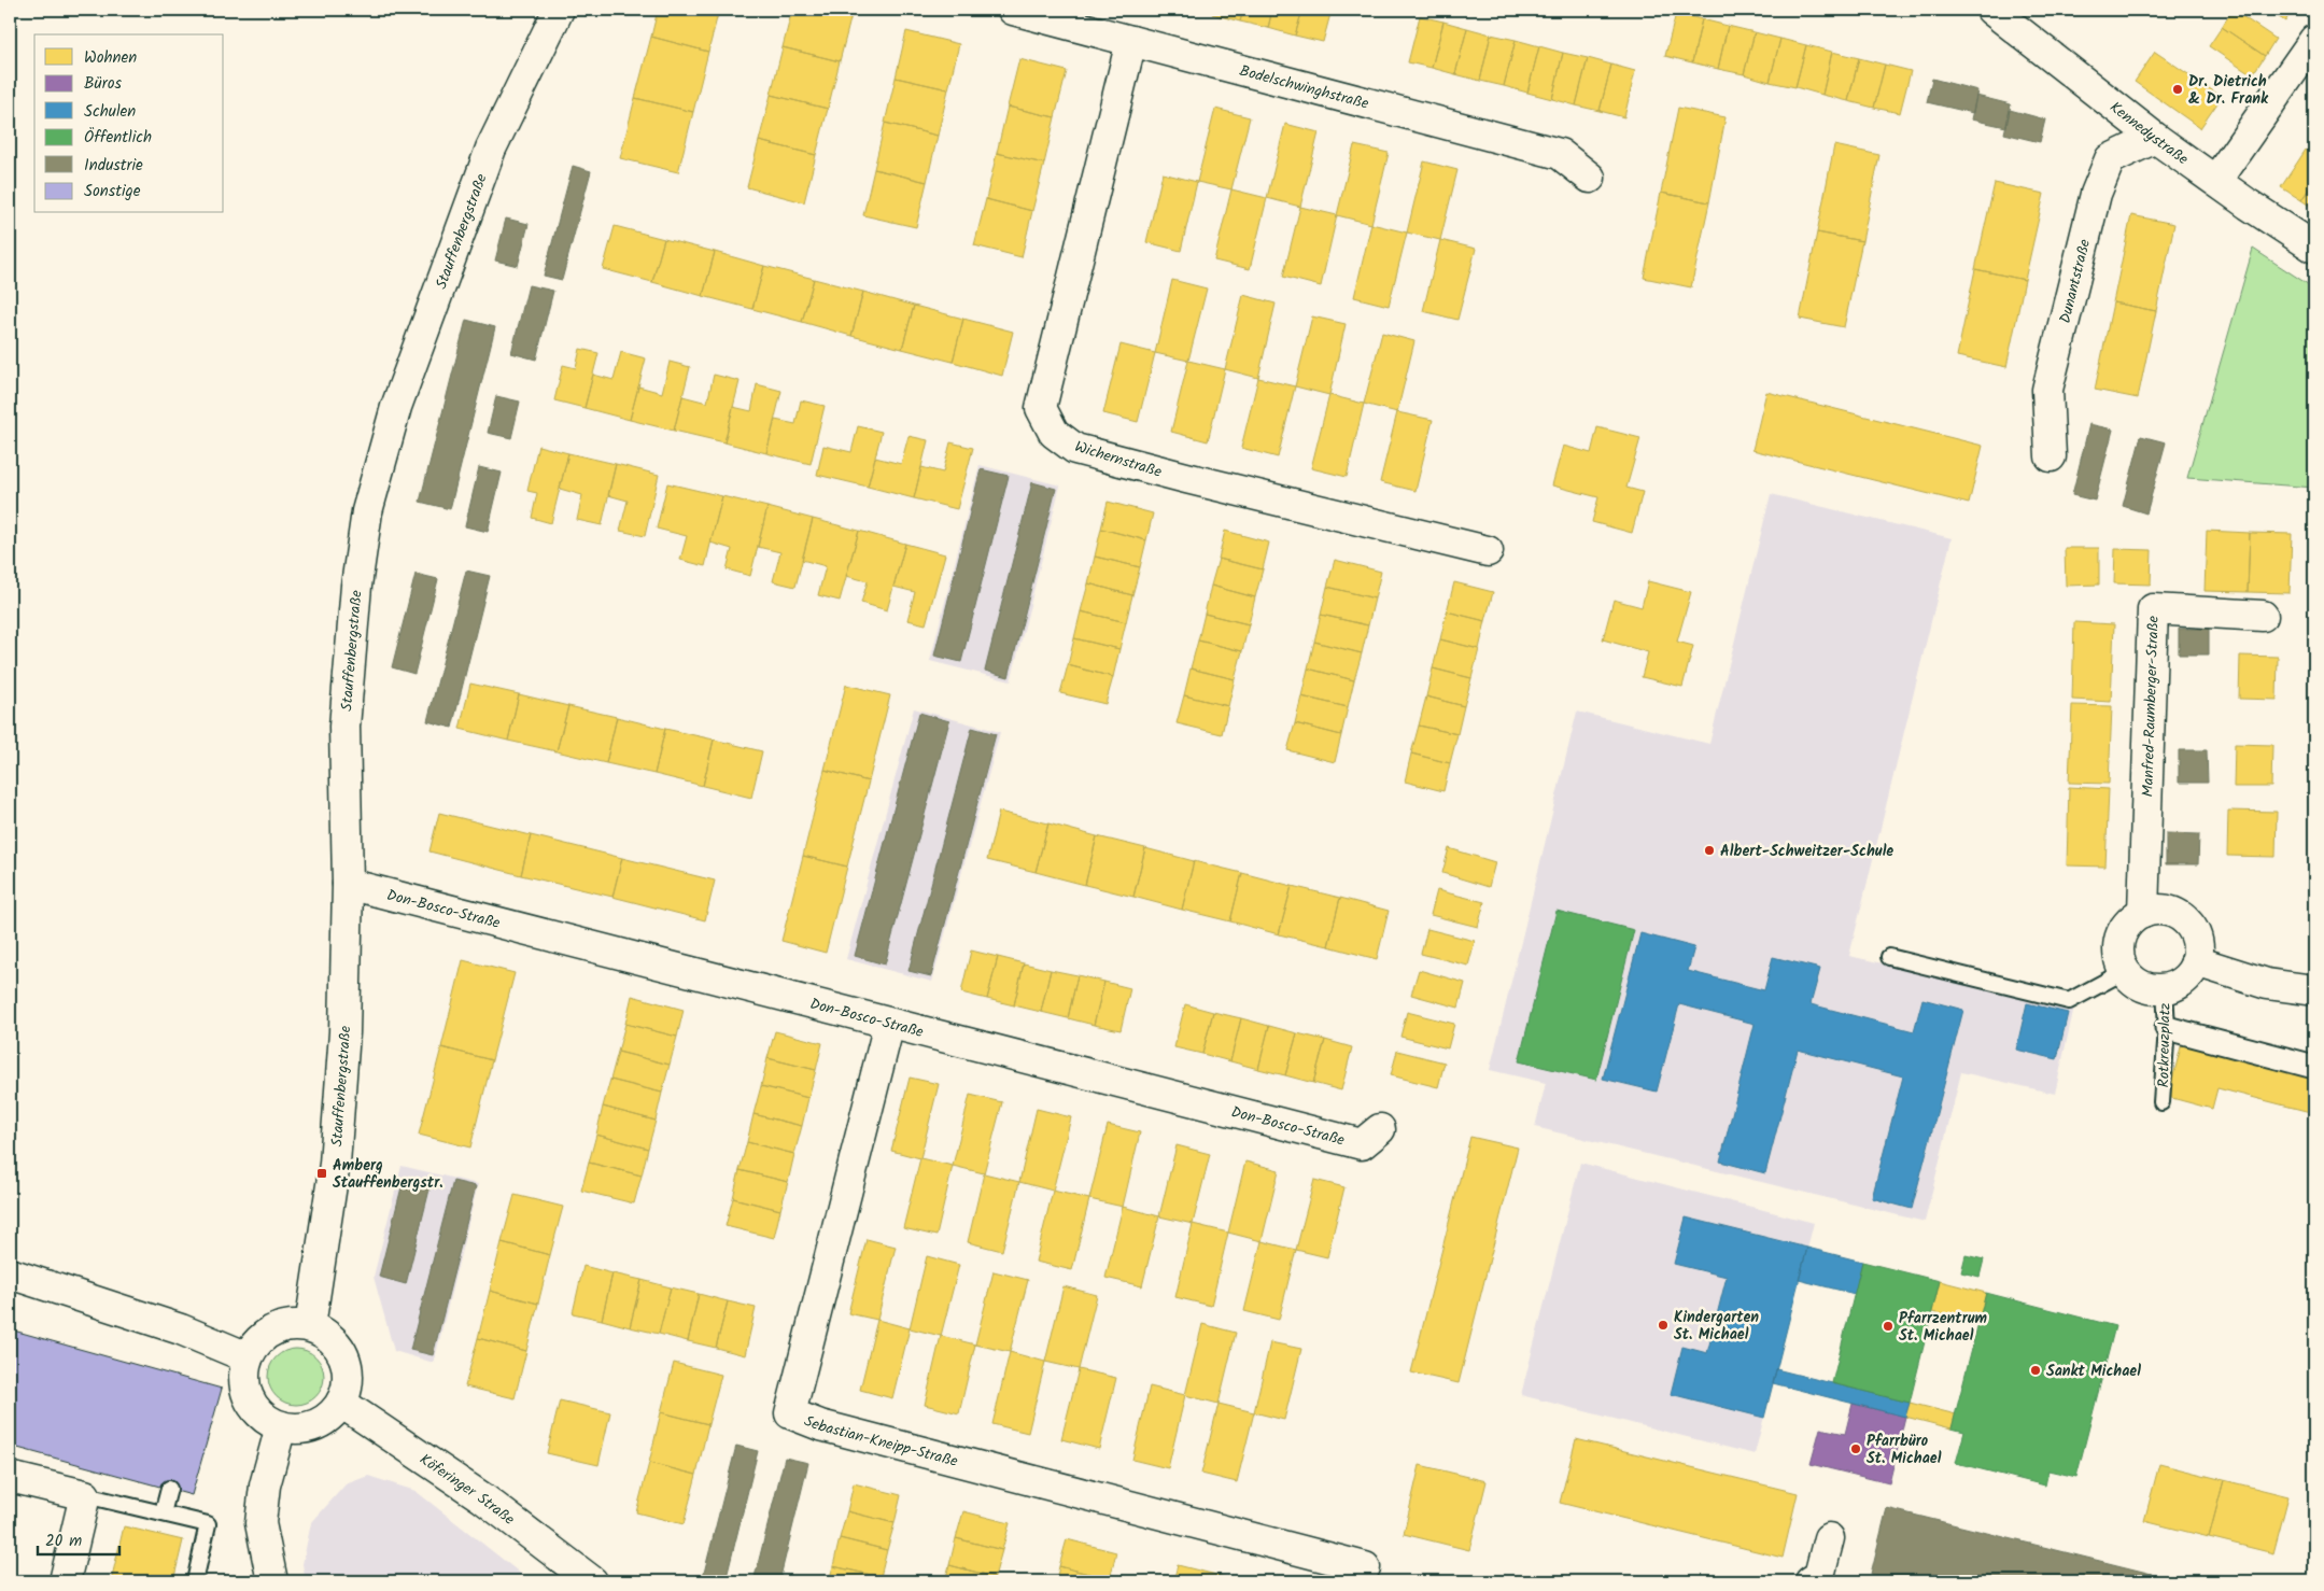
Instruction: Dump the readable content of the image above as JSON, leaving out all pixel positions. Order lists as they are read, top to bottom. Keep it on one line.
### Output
{"streets":{"street":["Bodelschwinghstraße","Kennedystraße","Stauffenbergstraße","Dunantstraße","Wichernstraße","Manfred-Raumberger-Straße","Don-Bosco-Straße","Sebastian-Kneipp-Straße","Köferinger Straße"],"lane":["Rotkreuzplatz"]},"crossings":[["Bodelschwinghstraße","Wichernstraße"],["Kennedystraße","Dunantstraße"],["Stauffenbergstraße","Don-Bosco-Straße"],["Stauffenbergstraße","Köferinger Straße"],["Manfred-Raumberger-Straße","Rotkreuzplatz"],["Don-Bosco-Straße","Sebastian-Kneipp-Straße"]],"places":{"other":["Dr. Dietrich & Dr. Frank","Albert-Schweitzer-Schule","Kindergarten St. Michael","Pfarrzentrum St. Michael","Sankt Michael","Pfarrbüro St. Michael"],"transit":["Amberg Stauffenbergstr."]},"legend":["Wohnen","Büros","Schulen","Öffentlich","Industrie","Sonstige"],"scale_bar":"20 m"}
